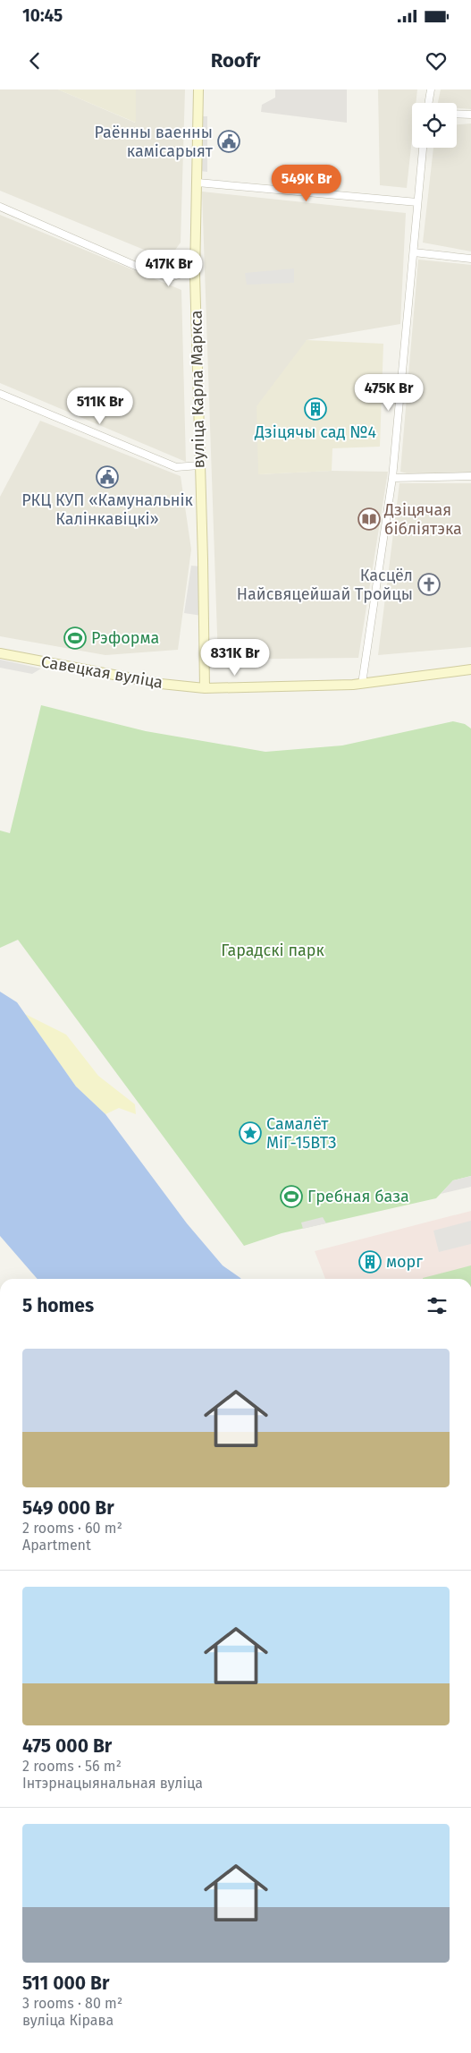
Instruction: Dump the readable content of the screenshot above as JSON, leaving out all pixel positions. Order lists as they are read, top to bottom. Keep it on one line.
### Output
{"streets":{"main road":["вуліца Карла Маркса","Савецкая вуліца"]},"crossings":[["вуліца Карла Маркса","Савецкая вуліца"]],"parks":["Гарадскі парк"],"places":{"public building":["Раённы ваенны камісарыят","РКЦ КУП «Камунальнік Калінкавіцкі»"],"building":["Дзіцячы сад №4","морг"],"library":["Дзіцячая бібліятэка"],"church":["Касцёл Найсвяцейшай Тройцы"],"sports":["Рэформа","Гребная база"],"place":["Самалёт МіГ-15ВТЗ"]},"page":{"status":"10:45","header":"Roofr","price":["549K Br","417K Br","475K Br","511K Br","831K Br"],"heading":"5 homes","list":[{"name":"549 000 Br","note":"2 rooms · 60 m² · Apartment"},{"name":"475 000 Br","note":"2 rooms · 56 m² · Інтэрнацыянальная вуліца"},{"name":"511 000 Br","note":"3 rooms · 80 m² · вуліца Кірава"}]}}
